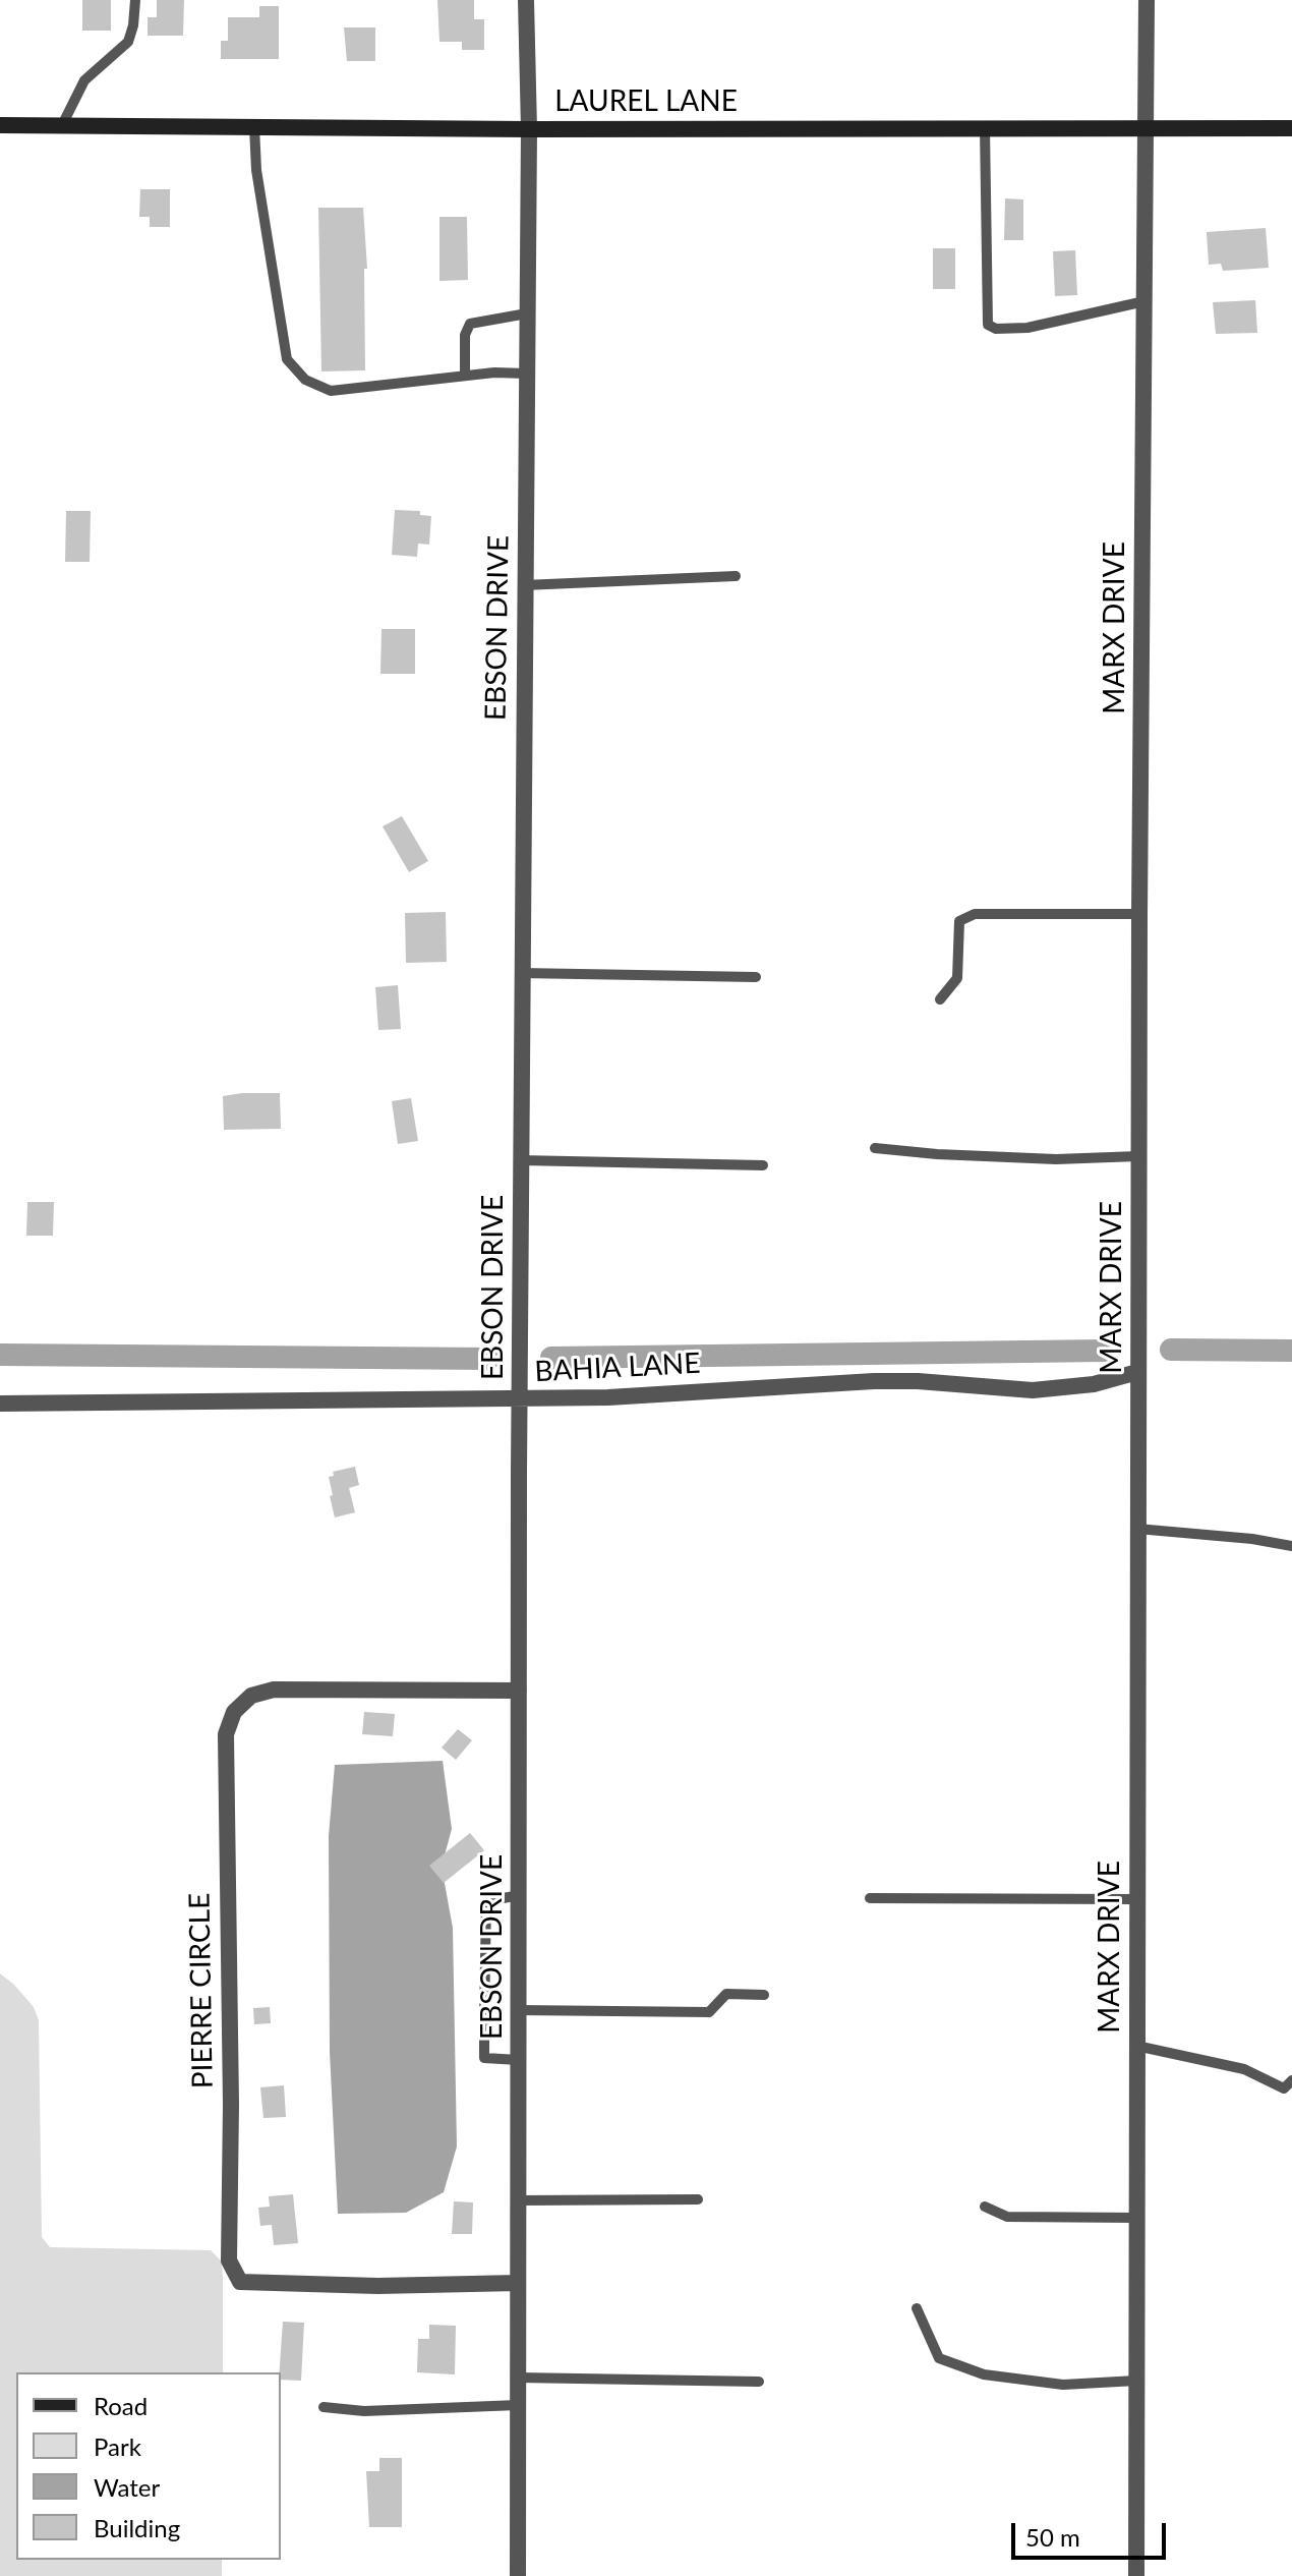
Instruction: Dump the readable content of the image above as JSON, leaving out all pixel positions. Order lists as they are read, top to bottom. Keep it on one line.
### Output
{"streets":{"street":["LAUREL LANE","EBSON DRIVE","MARX DRIVE","BAHIA LANE","PIERRE CIRCLE"]},"crossings":[["LAUREL LANE","EBSON DRIVE"],["LAUREL LANE","MARX DRIVE"],["EBSON DRIVE","BAHIA LANE"],["EBSON DRIVE","PIERRE CIRCLE"],["MARX DRIVE","BAHIA LANE"]],"legend":["Road","Park","Water","Building"],"scale_bar":"50 m"}
